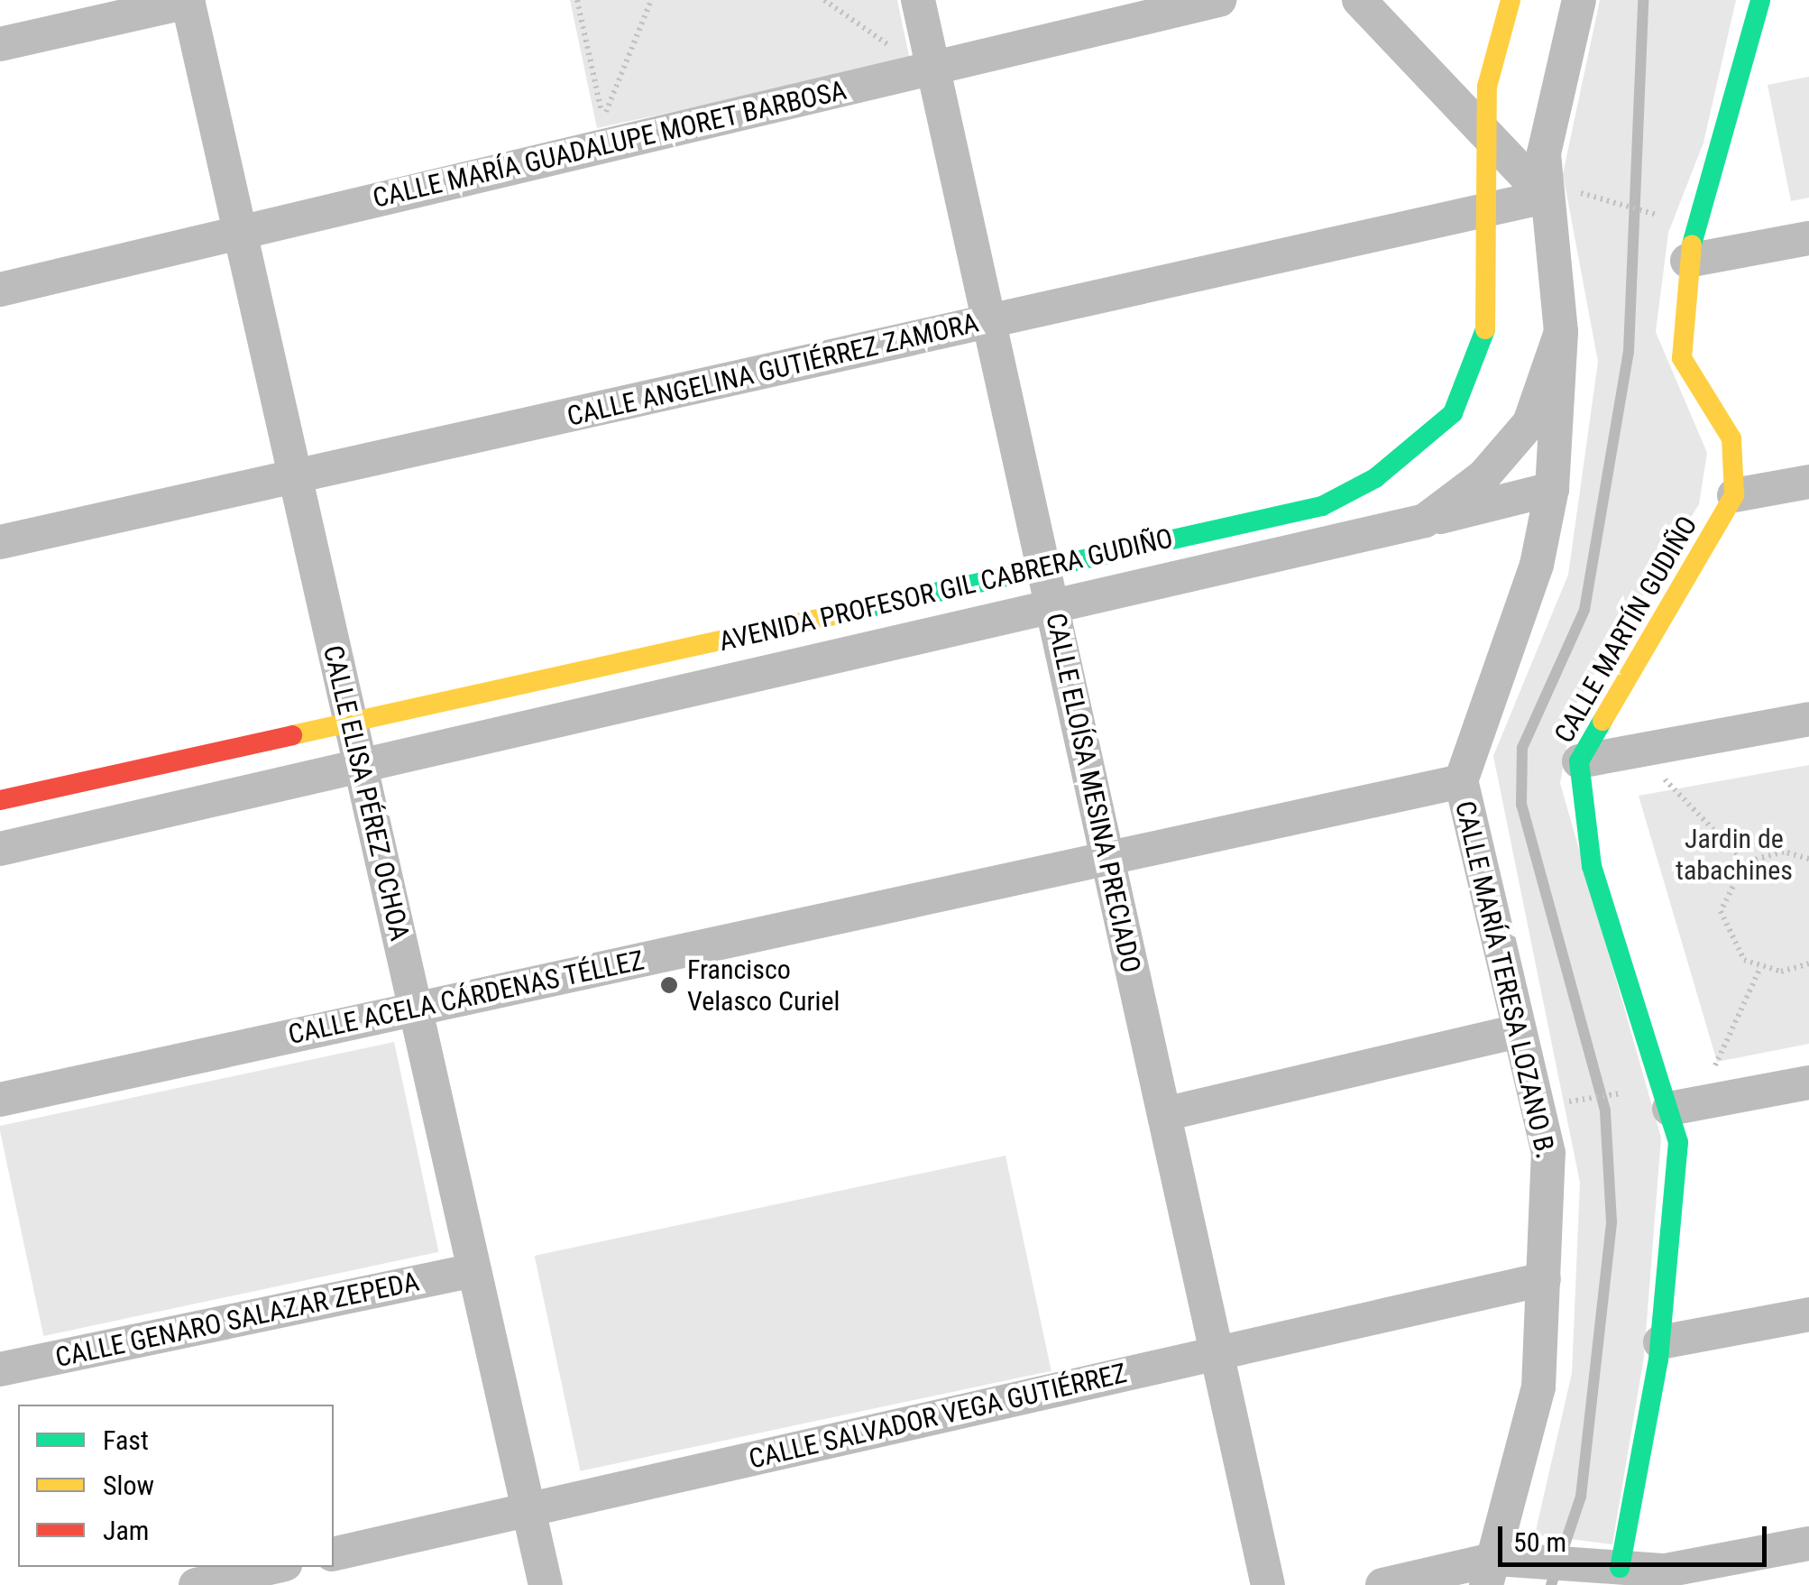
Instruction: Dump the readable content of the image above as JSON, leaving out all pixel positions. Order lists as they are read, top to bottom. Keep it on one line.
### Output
{"streets":{"street":["CALLE MARÍA GUADALUPE MORET BARBOSA","CALLE ANGELINA GUTIÉRREZ ZAMORA","AVENIDA PROFESOR GIL CABRERA GUDIÑO","CALLE MARTÍN GUDIÑO","CALLE ELISA PÉREZ OCHOA","CALLE ELOÍSA MESINA PRECIADO","CALLE MARÍA TERESA LOZANO B.","CALLE ACELA CÁRDENAS TÉLLEZ","CALLE GENARO SALAZAR ZEPEDA","CALLE SALVADOR VEGA GUTIÉRREZ"]},"crossings":[["CALLE MARÍA GUADALUPE MORET BARBOSA","CALLE ELISA PÉREZ OCHOA"],["CALLE MARÍA GUADALUPE MORET BARBOSA","CALLE ELOÍSA MESINA PRECIADO"],["CALLE ANGELINA GUTIÉRREZ ZAMORA","AVENIDA PROFESOR GIL CABRERA GUDIÑO"],["CALLE ANGELINA GUTIÉRREZ ZAMORA","CALLE ELISA PÉREZ OCHOA"],["CALLE ANGELINA GUTIÉRREZ ZAMORA","CALLE ELOÍSA MESINA PRECIADO"],["AVENIDA PROFESOR GIL CABRERA GUDIÑO","CALLE ELISA PÉREZ OCHOA"],["AVENIDA PROFESOR GIL CABRERA GUDIÑO","CALLE ELOÍSA MESINA PRECIADO"],["AVENIDA PROFESOR GIL CABRERA GUDIÑO","CALLE MARÍA TERESA LOZANO B."],["CALLE ELISA PÉREZ OCHOA","CALLE ACELA CÁRDENAS TÉLLEZ"],["CALLE ELISA PÉREZ OCHOA","CALLE GENARO SALAZAR ZEPEDA"],["CALLE ELISA PÉREZ OCHOA","CALLE SALVADOR VEGA GUTIÉRREZ"],["CALLE ELOÍSA MESINA PRECIADO","CALLE ACELA CÁRDENAS TÉLLEZ"],["CALLE ELOÍSA MESINA PRECIADO","CALLE SALVADOR VEGA GUTIÉRREZ"],["CALLE MARÍA TERESA LOZANO B.","CALLE ACELA CÁRDENAS TÉLLEZ"],["CALLE MARÍA TERESA LOZANO B.","CALLE SALVADOR VEGA GUTIÉRREZ"]],"parks":["Jardin de tabachines"],"places":["Francisco Velasco Curiel"],"legend":["Fast","Slow","Jam"],"scale_bar":"50 m"}
